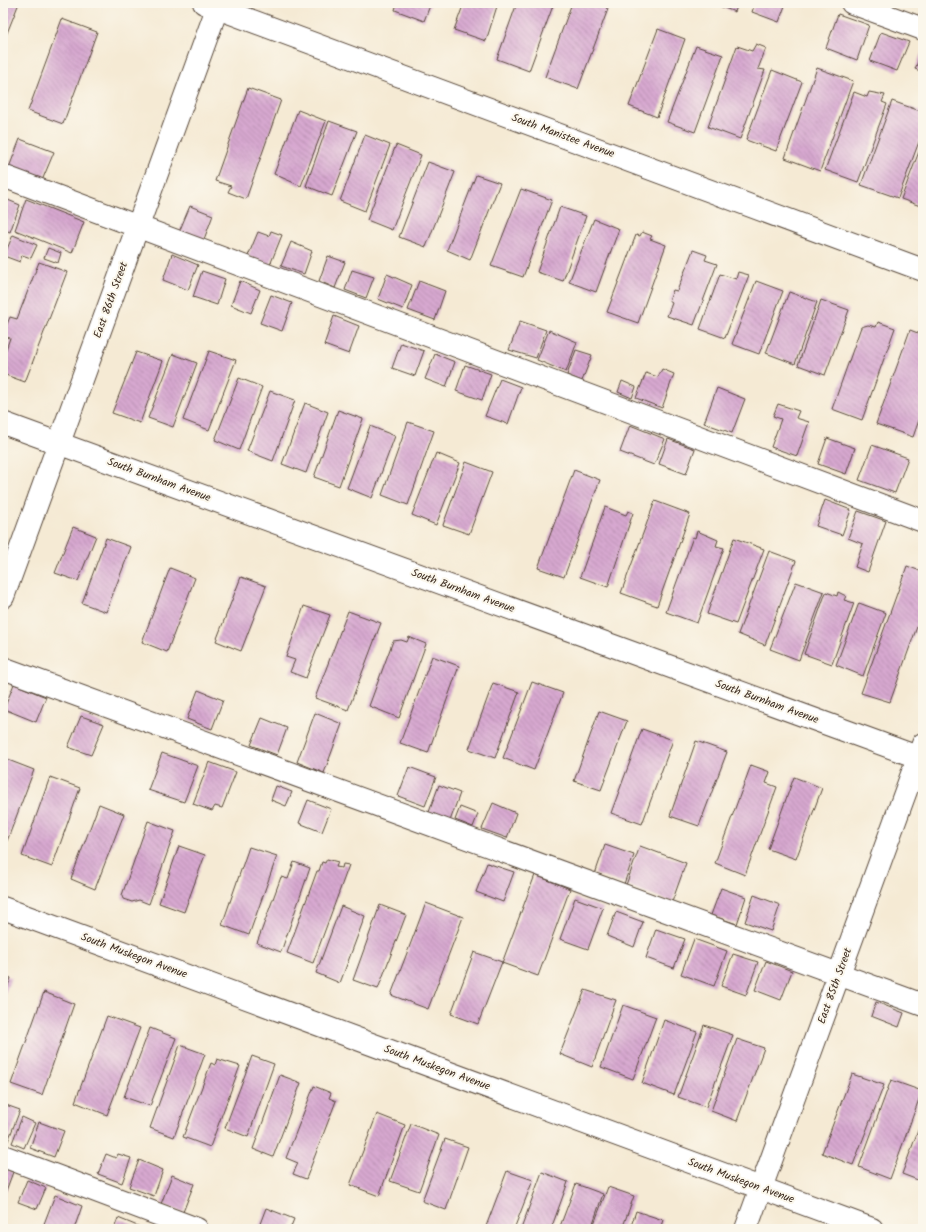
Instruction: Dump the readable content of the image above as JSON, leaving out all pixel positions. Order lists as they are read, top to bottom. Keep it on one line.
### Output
{"streets":{"street":["South Manistee Avenue","East 86th Street","South Burnham Avenue","South Muskegon Avenue","East 85th Street"]},"crossings":[["South Manistee Avenue","East 86th Street"],["East 86th Street","South Burnham Avenue"],["South Burnham Avenue","East 85th Street"],["South Muskegon Avenue","East 85th Street"]]}
